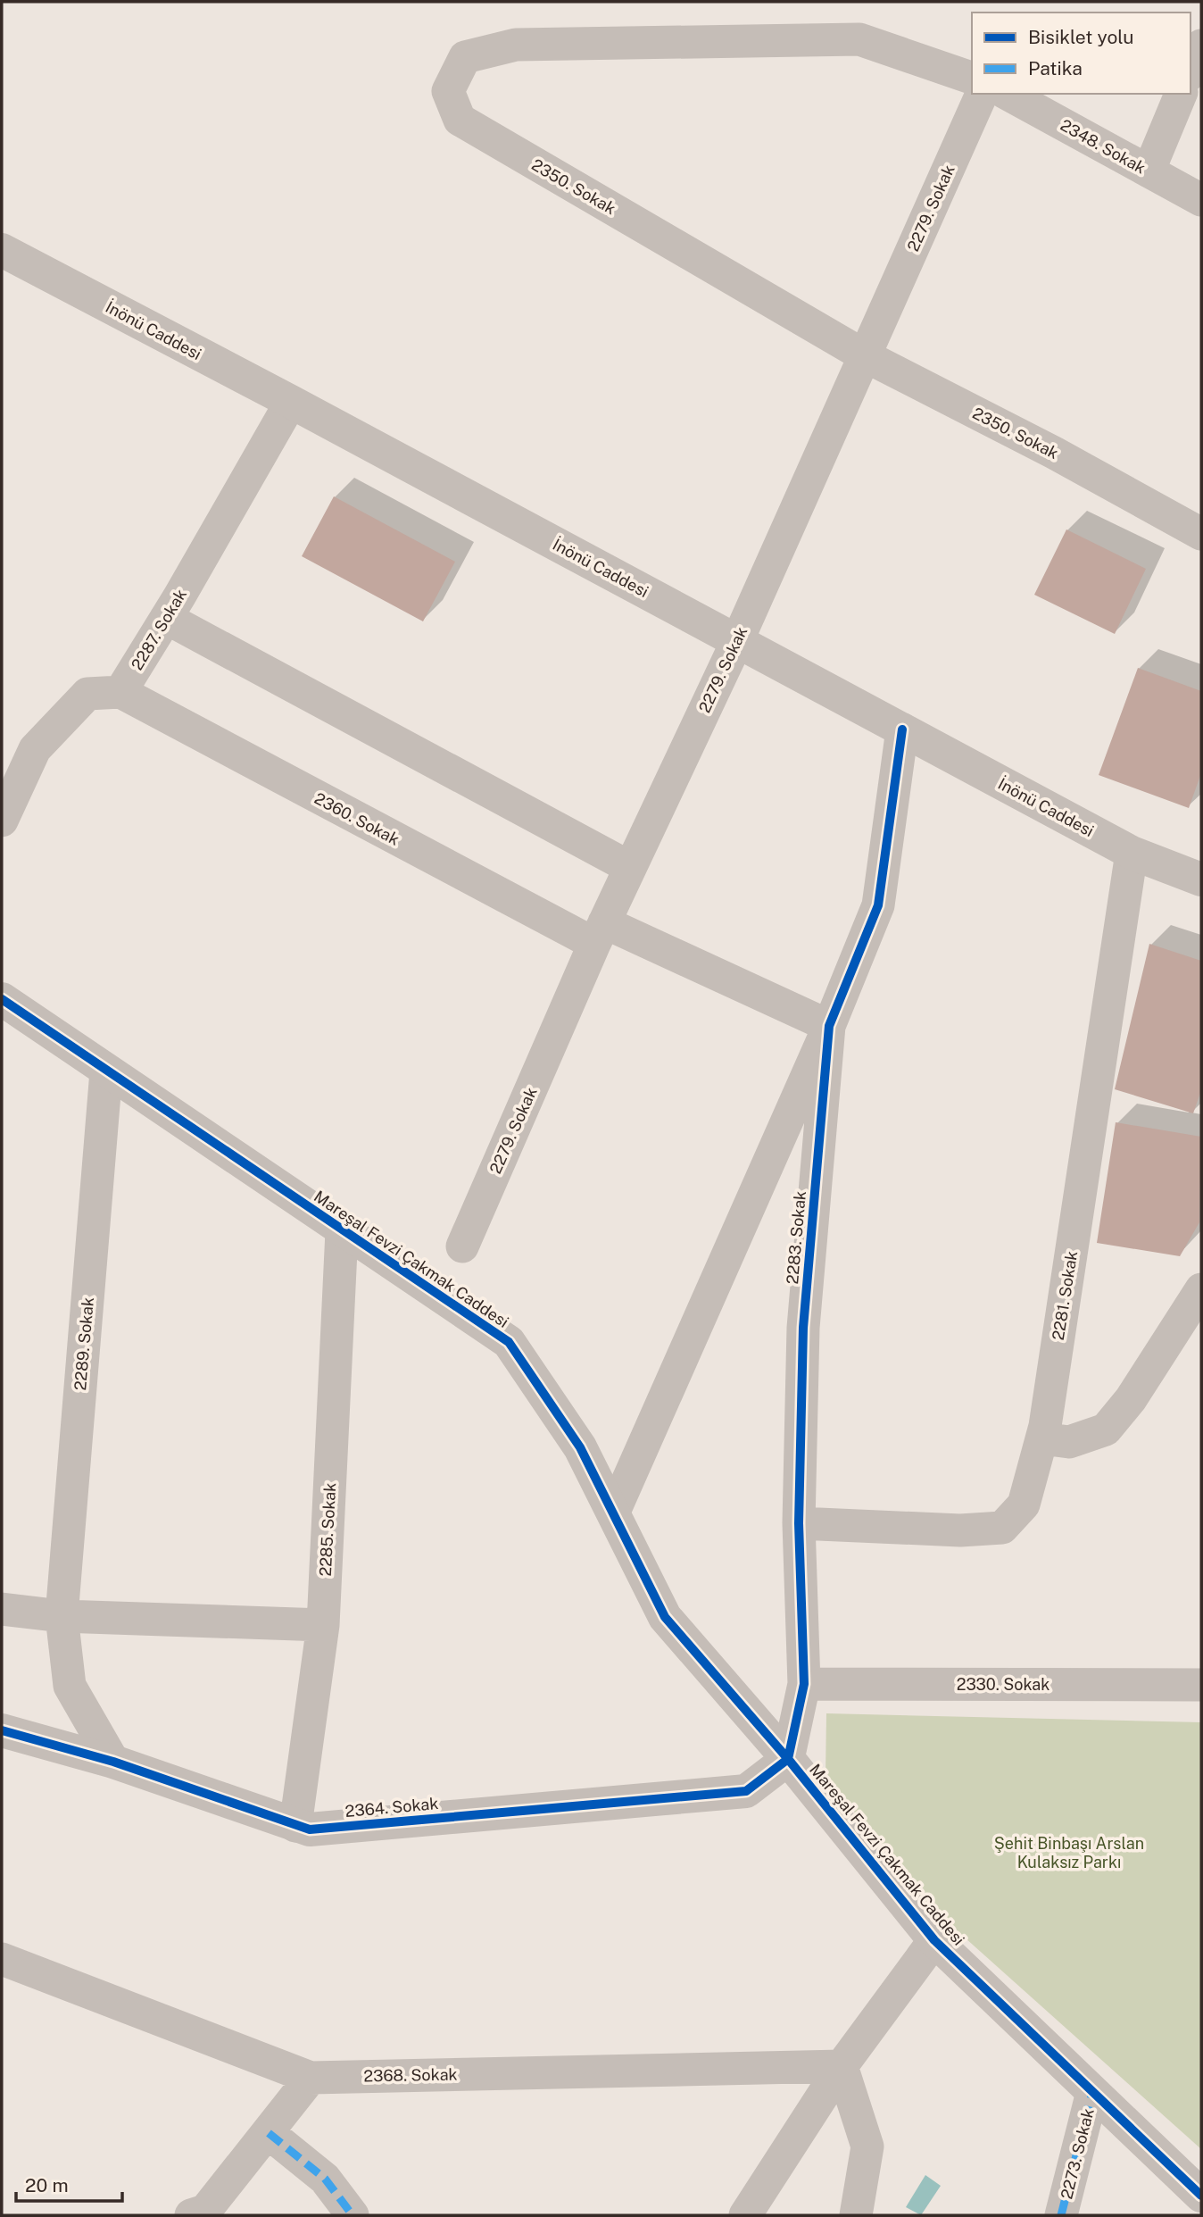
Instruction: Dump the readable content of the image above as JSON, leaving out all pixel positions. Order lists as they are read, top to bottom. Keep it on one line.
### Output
{"streets":{"street":["2348. Sokak","2350. Sokak","2279. Sokak","İnönü Caddesi","2287. Sokak","2360. Sokak","2283. Sokak","Mareşal Fevzi Çakmak Caddesi","2281. Sokak","2289. Sokak","2285. Sokak","2330. Sokak","2364. Sokak","2368. Sokak","2273. Sokak"]},"crossings":[["2350. Sokak","2279. Sokak"],["2279. Sokak","İnönü Caddesi"],["2279. Sokak","2360. Sokak"],["İnönü Caddesi","2287. Sokak"],["İnönü Caddesi","2283. Sokak"],["İnönü Caddesi","2281. Sokak"],["2287. Sokak","2360. Sokak"],["2360. Sokak","2283. Sokak"],["2283. Sokak","Mareşal Fevzi Çakmak Caddesi"],["2283. Sokak","2281. Sokak"],["2283. Sokak","2330. Sokak"],["2283. Sokak","2364. Sokak"],["Mareşal Fevzi Çakmak Caddesi","2289. Sokak"],["Mareşal Fevzi Çakmak Caddesi","2285. Sokak"],["Mareşal Fevzi Çakmak Caddesi","2364. Sokak"],["Mareşal Fevzi Çakmak Caddesi","2273. Sokak"],["2289. Sokak","2364. Sokak"],["2285. Sokak","2364. Sokak"]],"parks":["Şehit Binbaşı Arslan Kulaksız Parkı"],"legend":["Bisiklet yolu","Patika"],"scale_bar":"20 m"}
